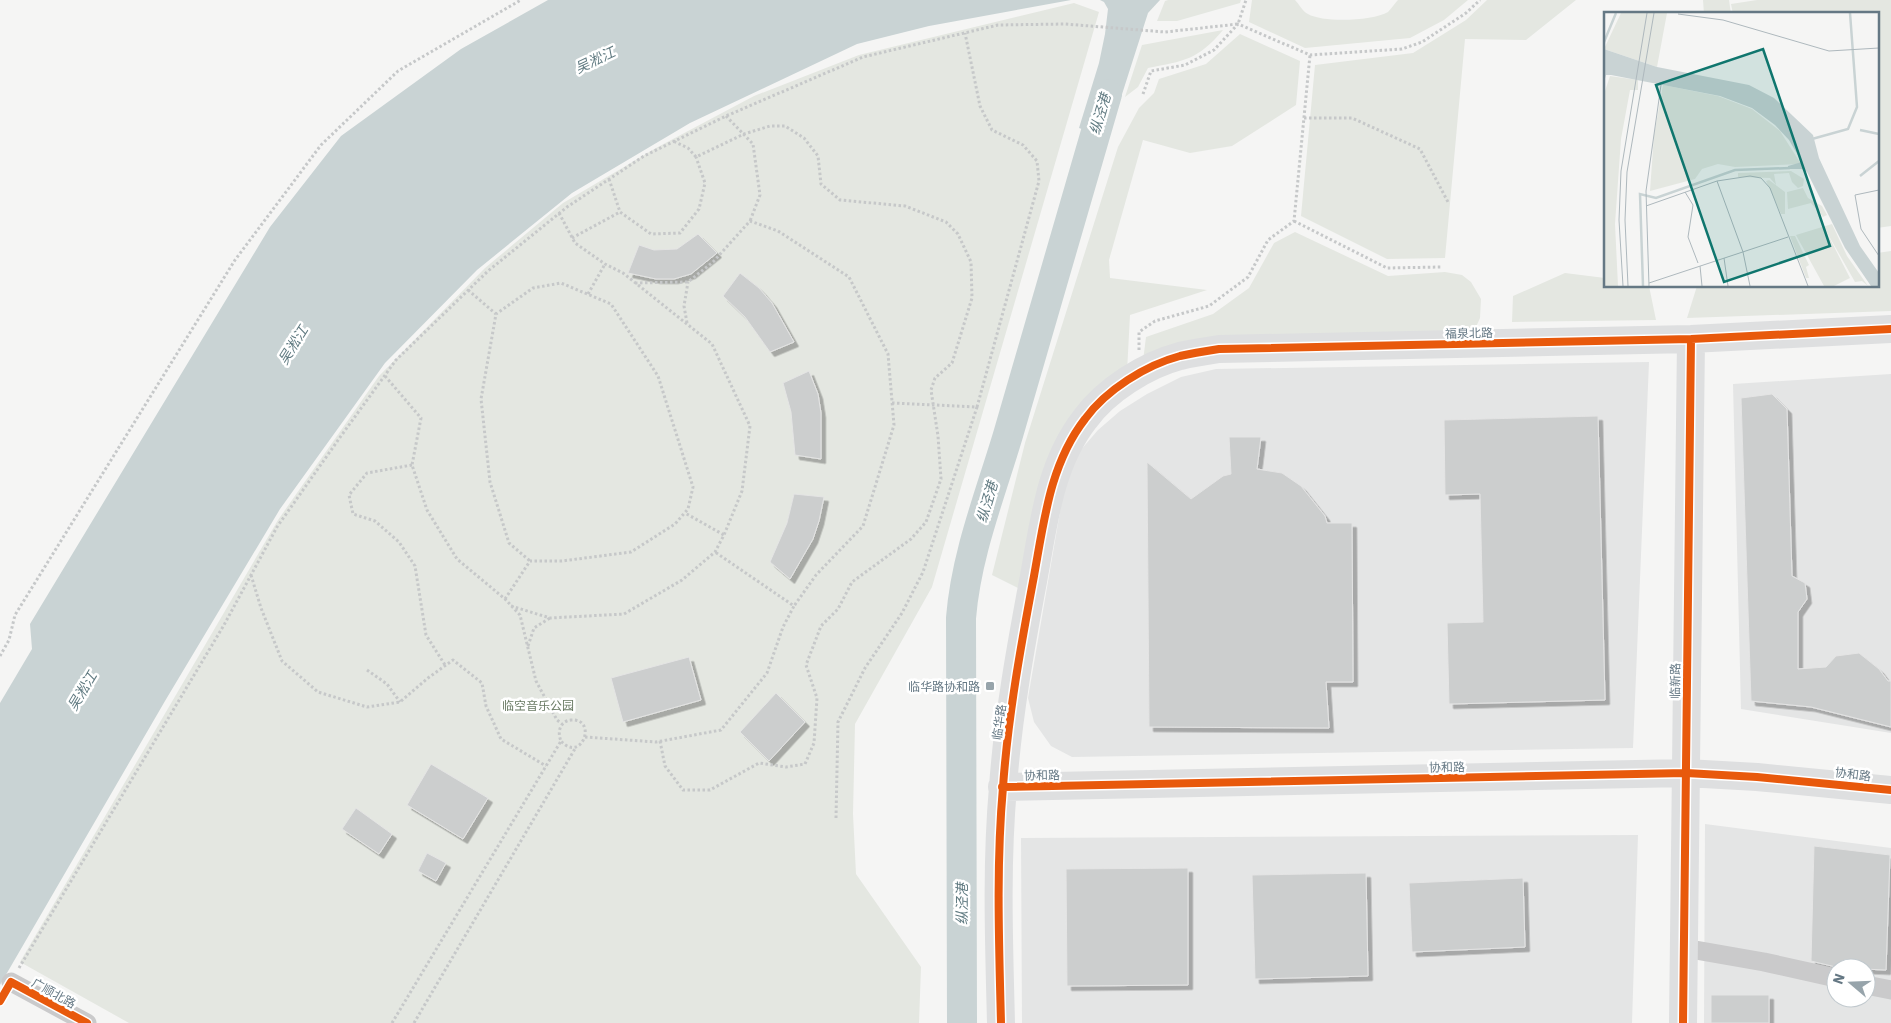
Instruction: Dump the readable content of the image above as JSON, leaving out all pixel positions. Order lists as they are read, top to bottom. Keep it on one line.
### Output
{"streets":{"street":["福泉北路","临新路","临华路","协和路","广顺北路"]},"crossings":[["福泉北路","临新路"],["福泉北路","临华路"],["临新路","协和路"],["临华路","协和路"]],"water":["吴淞江","纵泾港"],"parks":["临空音乐公园"],"places":{"transit":["临华路协和路"]},"north":"left"}
